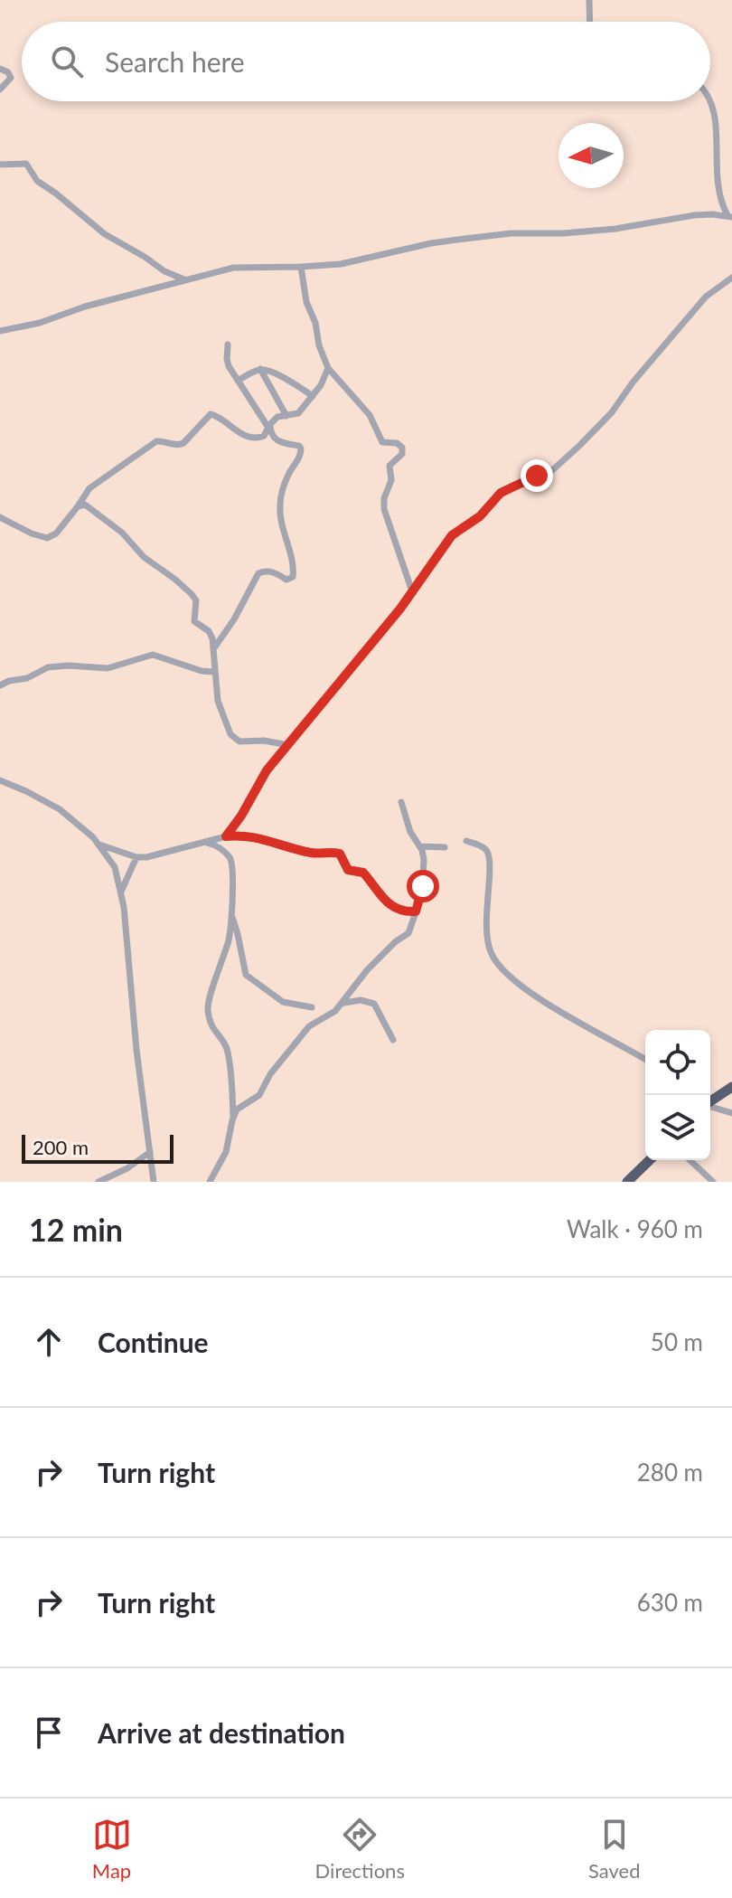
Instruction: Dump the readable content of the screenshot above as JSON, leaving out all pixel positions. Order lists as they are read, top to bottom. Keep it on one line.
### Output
{"scale_bar":"200 m","north":"left","page":{"search":"Search here","scale":"200 m","heading":["12 min","Walk · 960 m"],"list":[["Continue","50 m"],["Turn right","280 m"],["Turn right","630 m"],"Arrive at destination"],"nav":["Map","Directions","Saved"]}}
